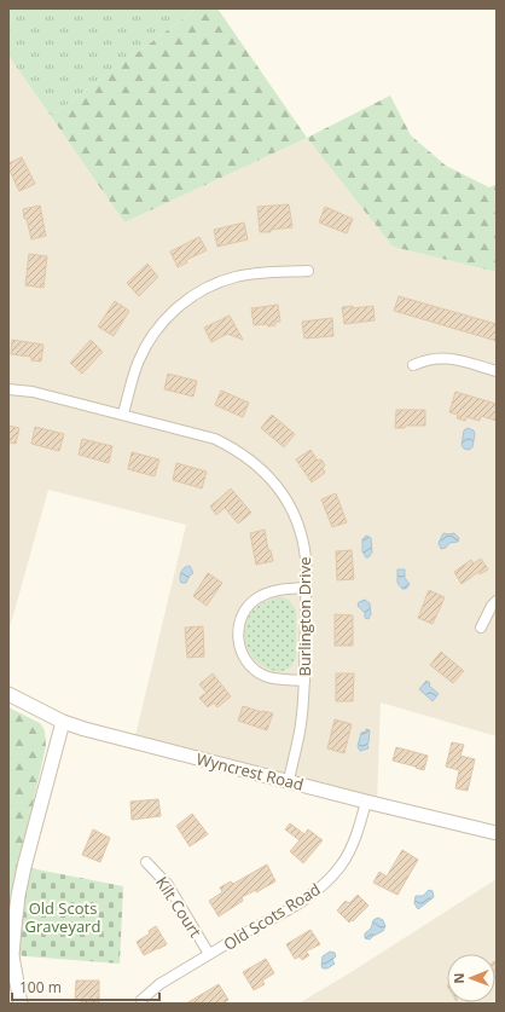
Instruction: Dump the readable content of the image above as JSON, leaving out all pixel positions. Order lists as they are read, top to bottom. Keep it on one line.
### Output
{"streets":{"street":["Burlington Drive","Wyncrest Road","Kilt Court","Old Scots Road"]},"crossings":[["Burlington Drive","Wyncrest Road"],["Wyncrest Road","Old Scots Road"],["Kilt Court","Old Scots Road"]],"parks":["Old Scots Graveyard"],"scale_bar":"100 m","north":"left"}
